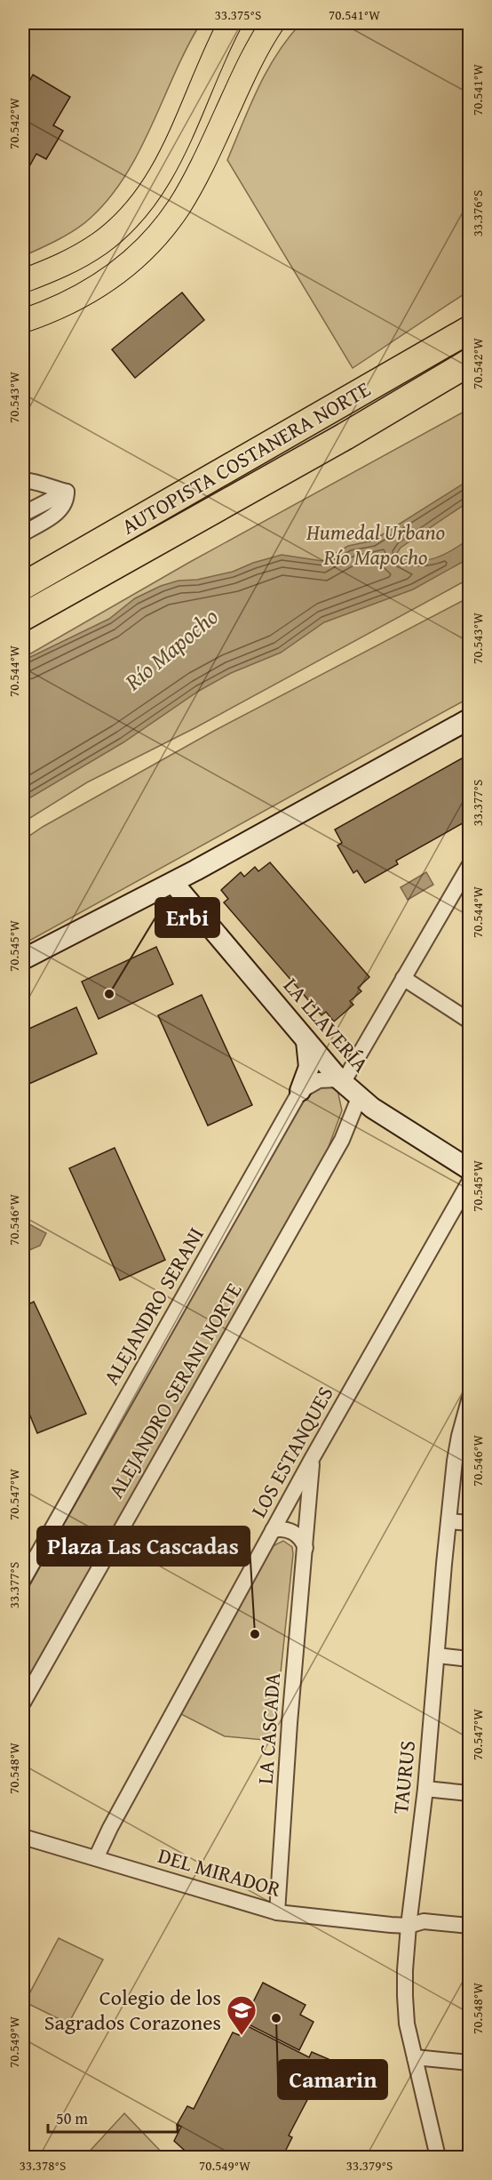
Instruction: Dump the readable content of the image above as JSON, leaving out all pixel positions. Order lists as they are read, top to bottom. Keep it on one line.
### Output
{"streets":{"highway":["AUTOPISTA COSTANERA NORTE"],"street":["LA LLAVERÍA","ALEJANDRO SERANI","ALEJANDRO SERANI NORTE","LOS ESTANQUES","LA CASCADA","TAURUS","DEL MIRADOR"]},"crossings":[["LA LLAVERÍA","ALEJANDRO SERANI NORTE"],["LOS ESTANQUES","LA CASCADA"],["LOS ESTANQUES","DEL MIRADOR"],["LA CASCADA","DEL MIRADOR"],["TAURUS","DEL MIRADOR"]],"water":["Río Mapocho"],"parks":["Humedal Urbano Río Mapocho"],"places":{"other":["Erbi","Plaza Las Cascadas","Camarin"],"school or university":["Colegio de los Sagrados Corazones"]},"scale_bar":"50 m","coordinates":["33.375°S","70.541°W","70.542°W","33.376°S","70.543°W","70.544°W","33.377°S","70.545°W","70.546°W","70.547°W","70.548°W","70.549°W","33.378°S","33.379°S"]}
